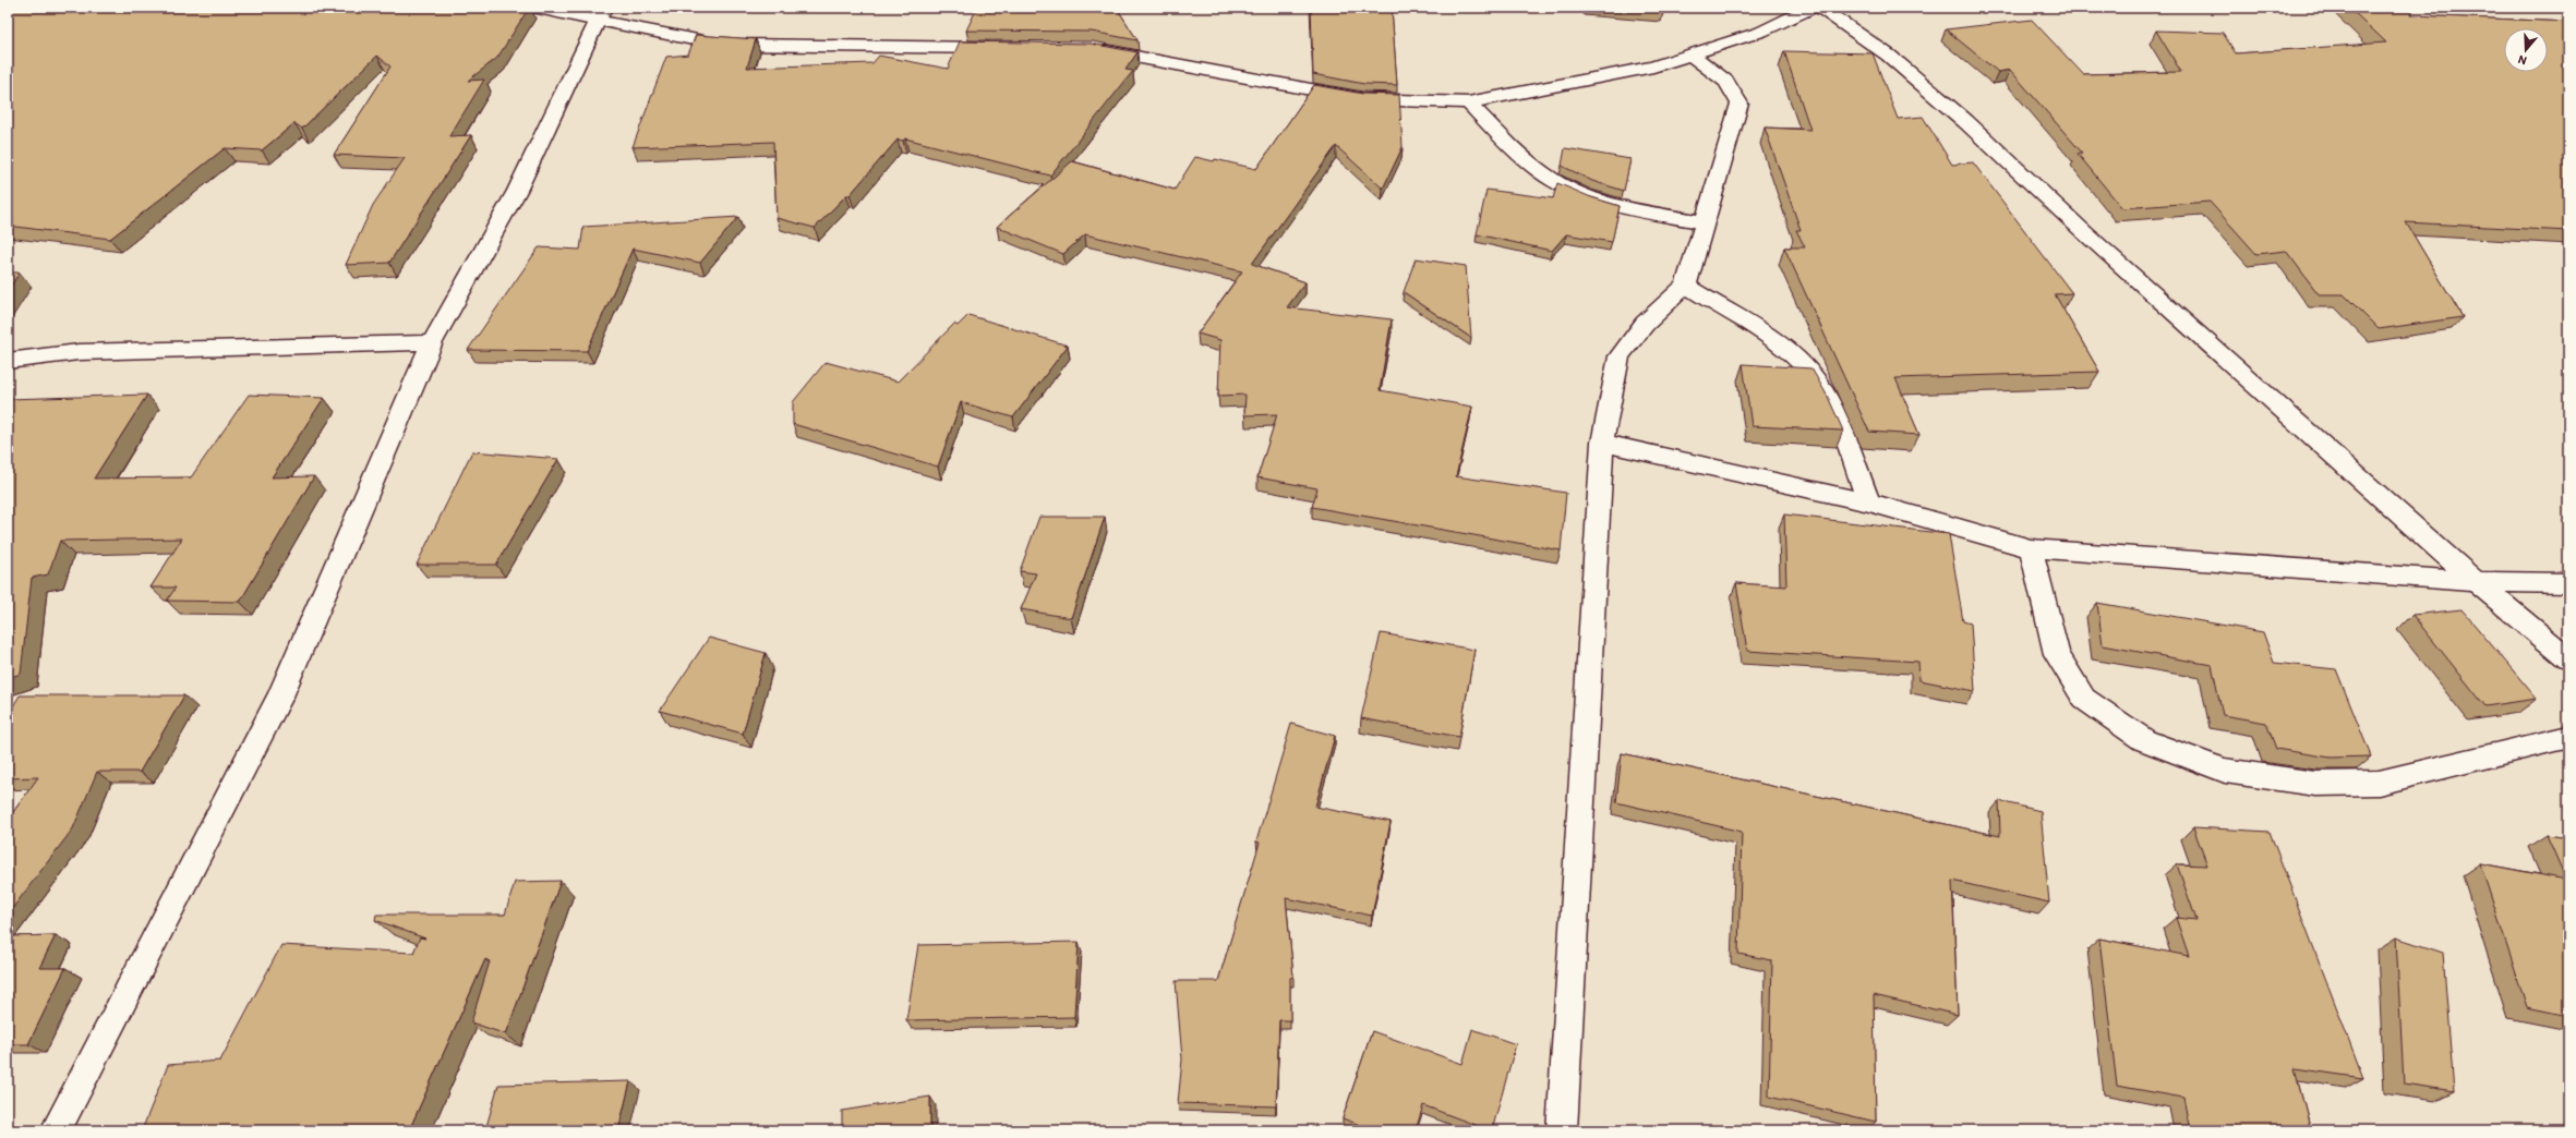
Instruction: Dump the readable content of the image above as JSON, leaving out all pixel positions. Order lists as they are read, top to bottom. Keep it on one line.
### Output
{"north":"bottom"}
